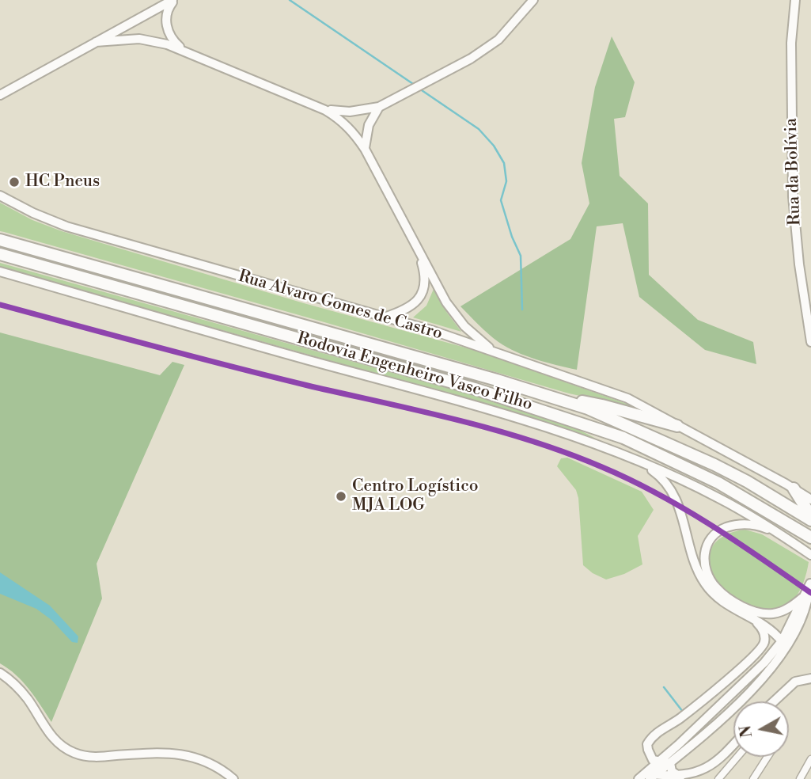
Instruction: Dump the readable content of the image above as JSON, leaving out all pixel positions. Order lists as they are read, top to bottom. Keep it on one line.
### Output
{"streets":{"highway":["Rodovia Engenheiro Vasco Filho"],"main road":["Rua da Bolívia","Rua Alvaro Gomes de Castro"]},"places":["HC Pneus","Centro Logístico MJA LOG"],"north":"left"}
